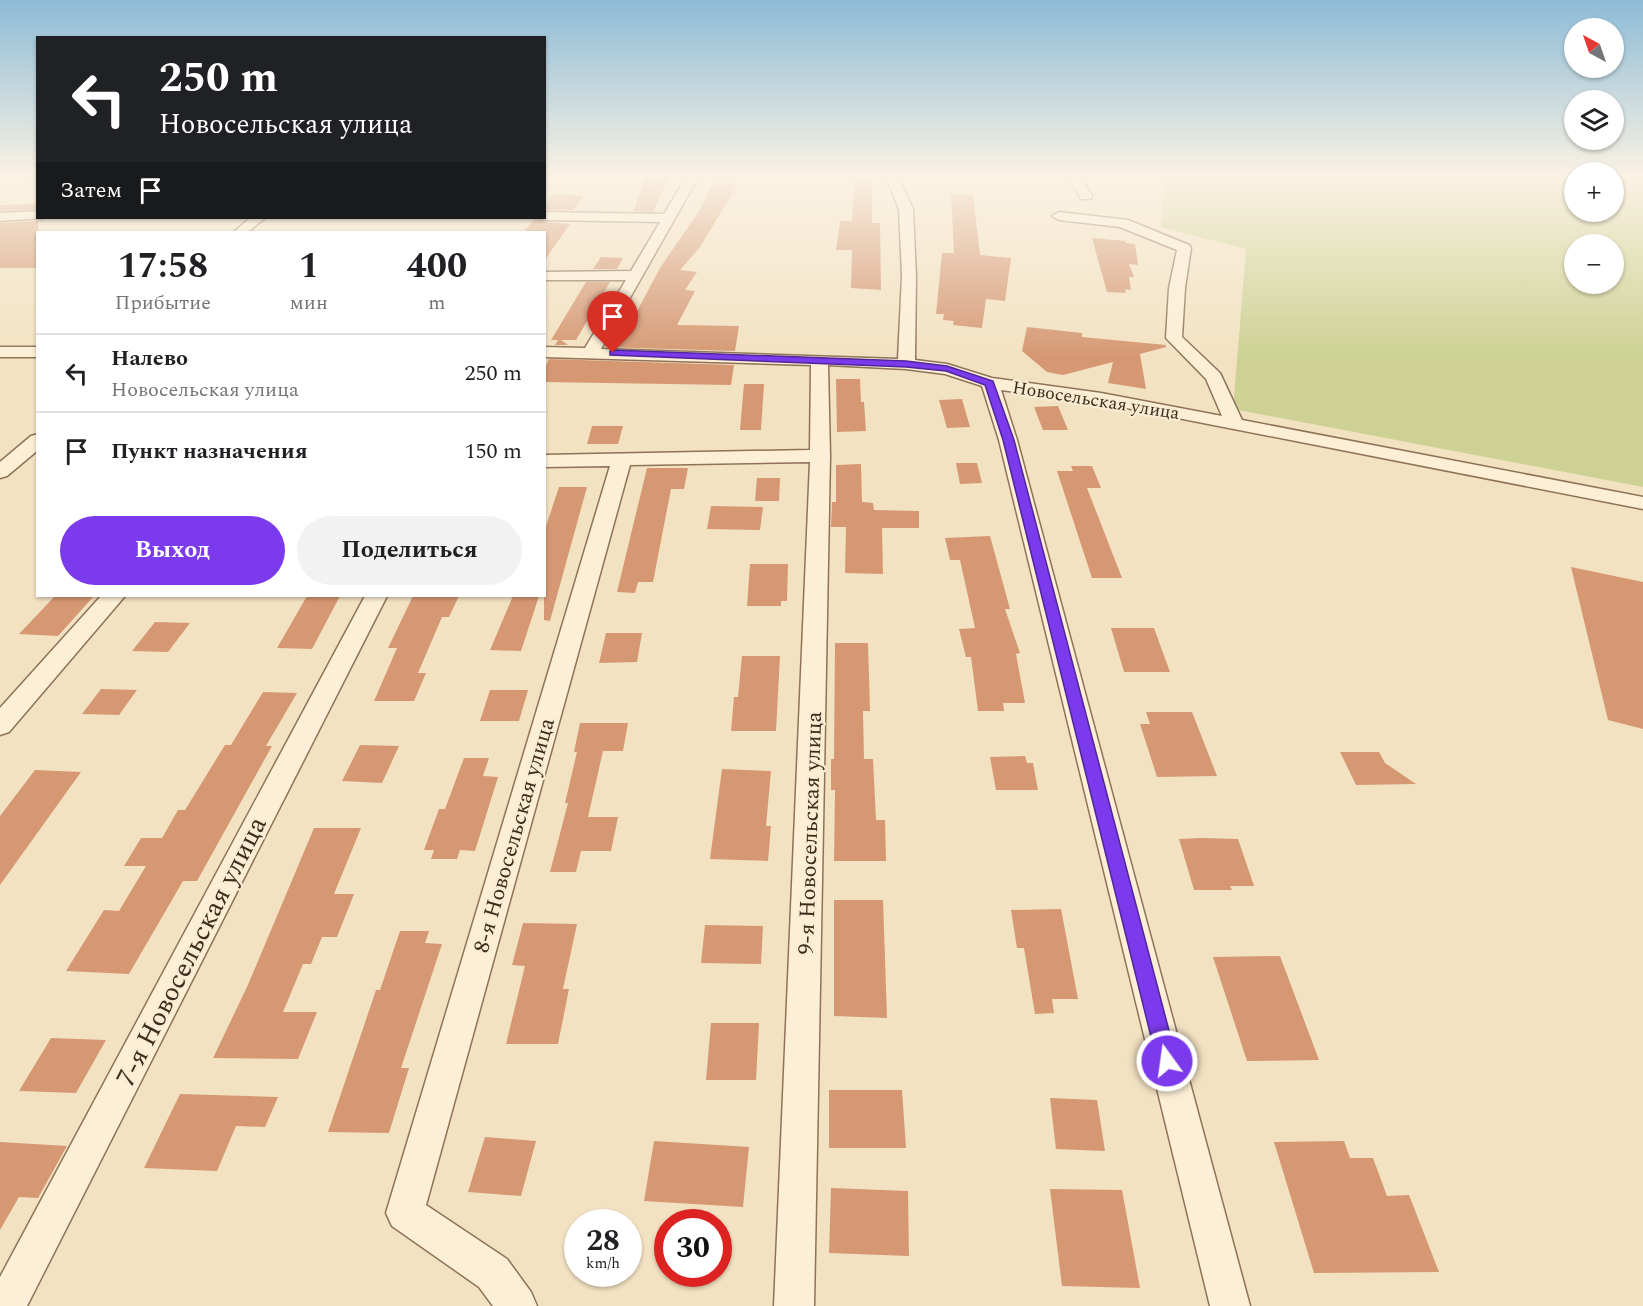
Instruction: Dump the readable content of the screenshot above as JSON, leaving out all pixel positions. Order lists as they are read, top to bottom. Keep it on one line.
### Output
{"streets":{"street":["Новосельская улица","9-я Новосельская улица","8-я Новосельская улица","7-я Новосельская улица"]},"crossings":[["Новосельская улица","9-я Новосельская улица"]],"north":"top left","page":{"map_buttons":["+","−"],"turn":["250 m","Новосельская улица"],"then":"Затем","eta":["17:58","Прибытие","1","мин","400","m"],"list":[{"name":"Налево","note":"Новосельская улица","value":"250 m"},{"name":"Пункт назначения","value":"150 m"}],"buttons":["Выход","Поделиться"],"speed":"28 km/h","limit":"30"}}
